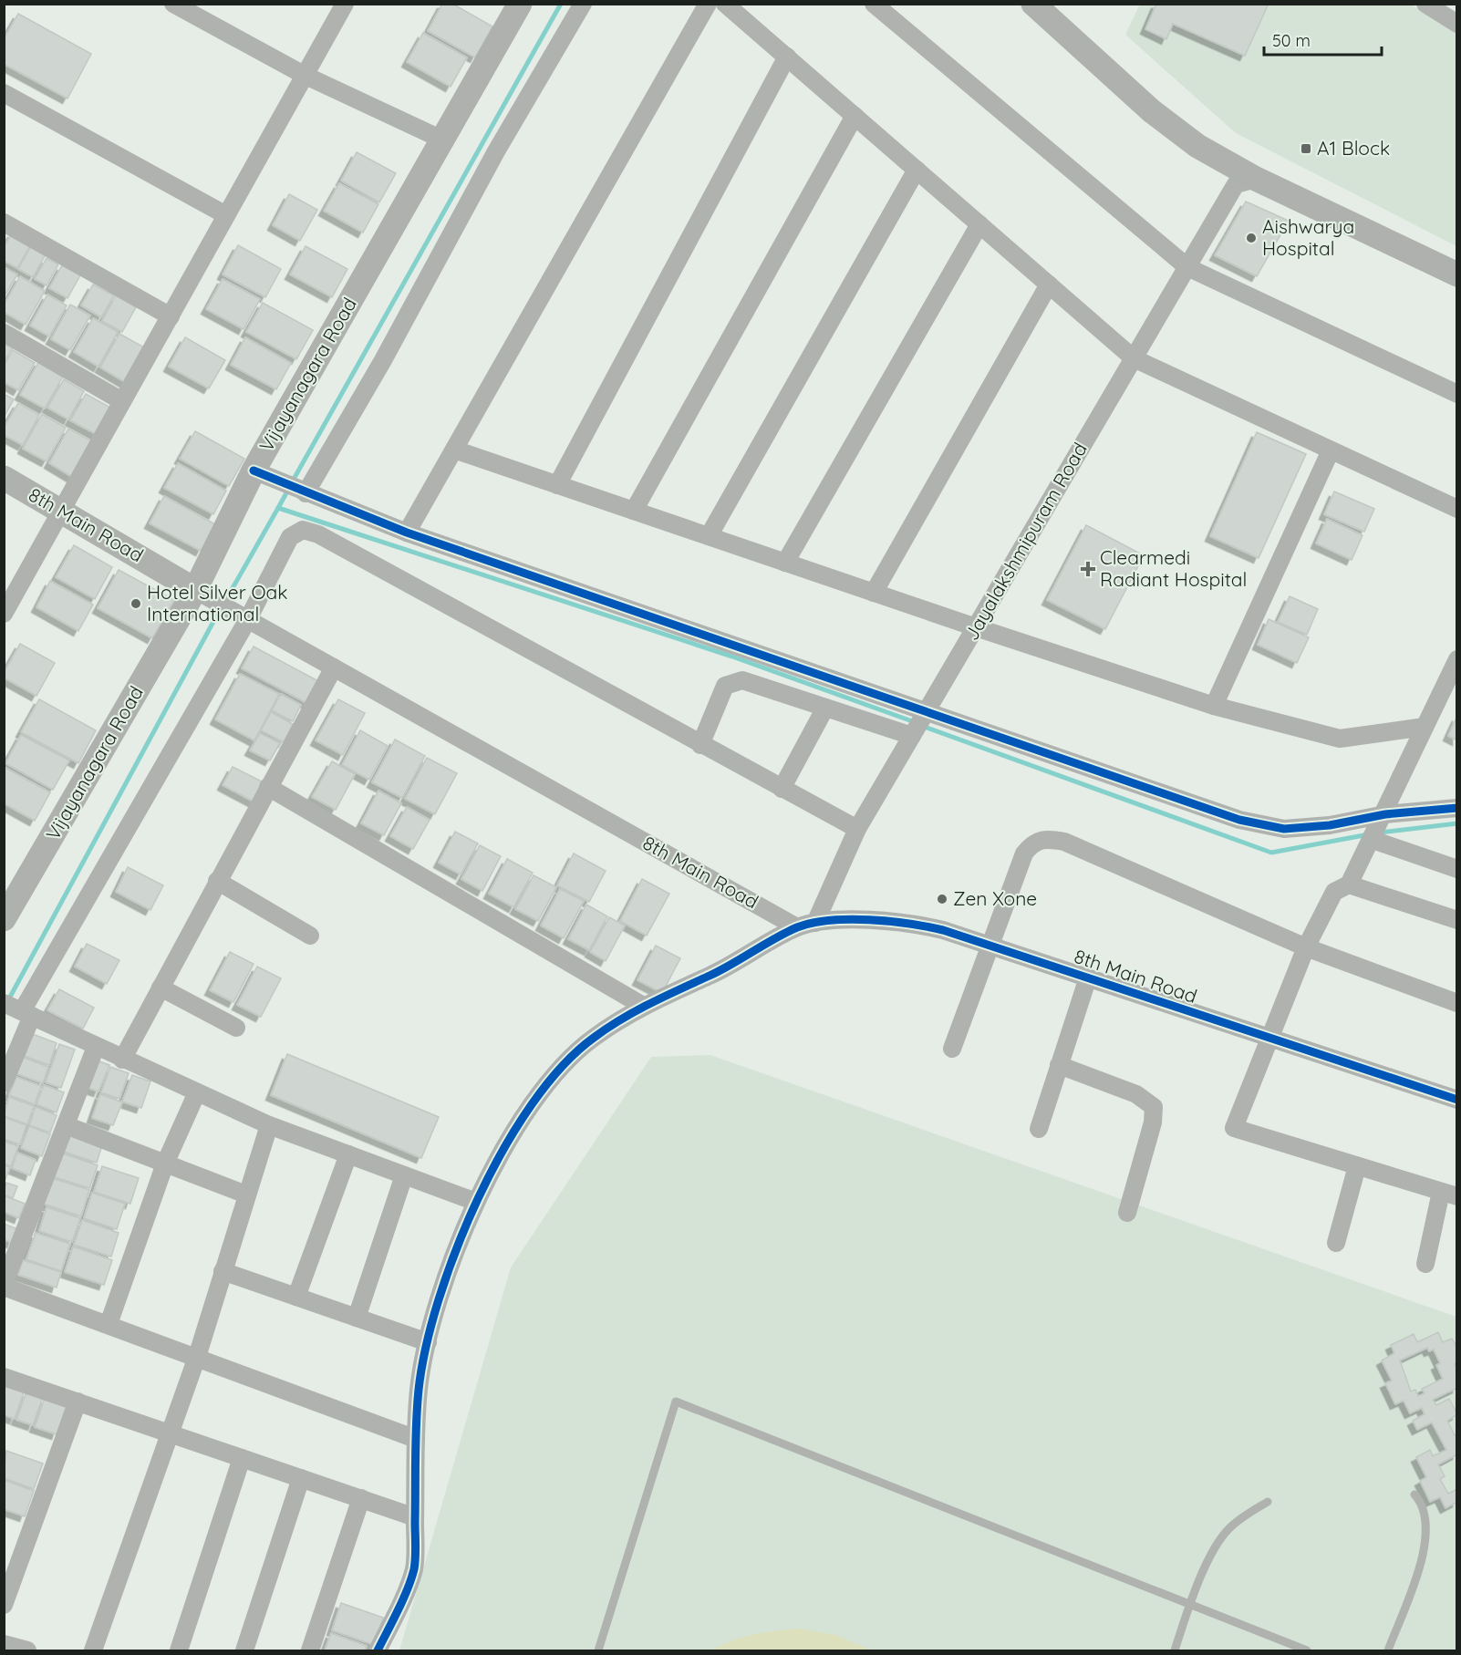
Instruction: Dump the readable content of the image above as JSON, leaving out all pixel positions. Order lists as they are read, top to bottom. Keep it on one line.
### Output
{"streets":{"street":["Vijayanagara Road","8th Main Road","Jayalakshmipuram Road"]},"crossings":[["Vijayanagara Road","8th Main Road"],["8th Main Road","Jayalakshmipuram Road"]],"places":{"transit":["A1 Block"],"other":["Aishwarya Hospital","Hotel Silver Oak International","Zen Xone"],"health":["Clearmedi Radiant Hospital"]},"scale_bar":"50 m"}
